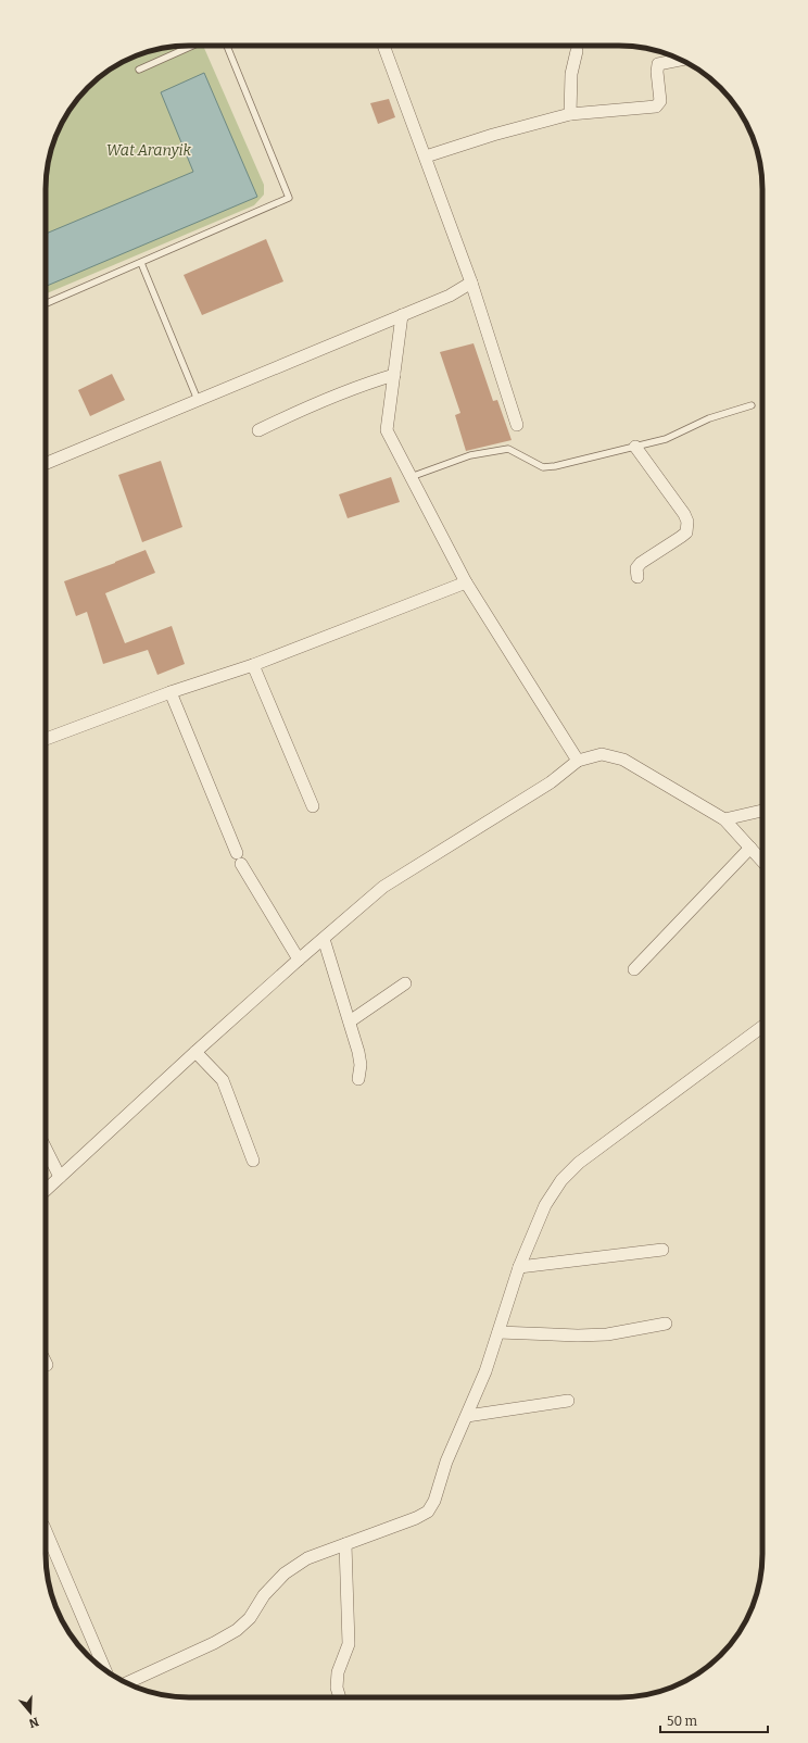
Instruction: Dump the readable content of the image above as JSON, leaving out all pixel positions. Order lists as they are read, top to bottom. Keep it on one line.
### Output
{"parks":["Wat Aranyik"],"scale_bar":"50 m","north":"bottom"}
